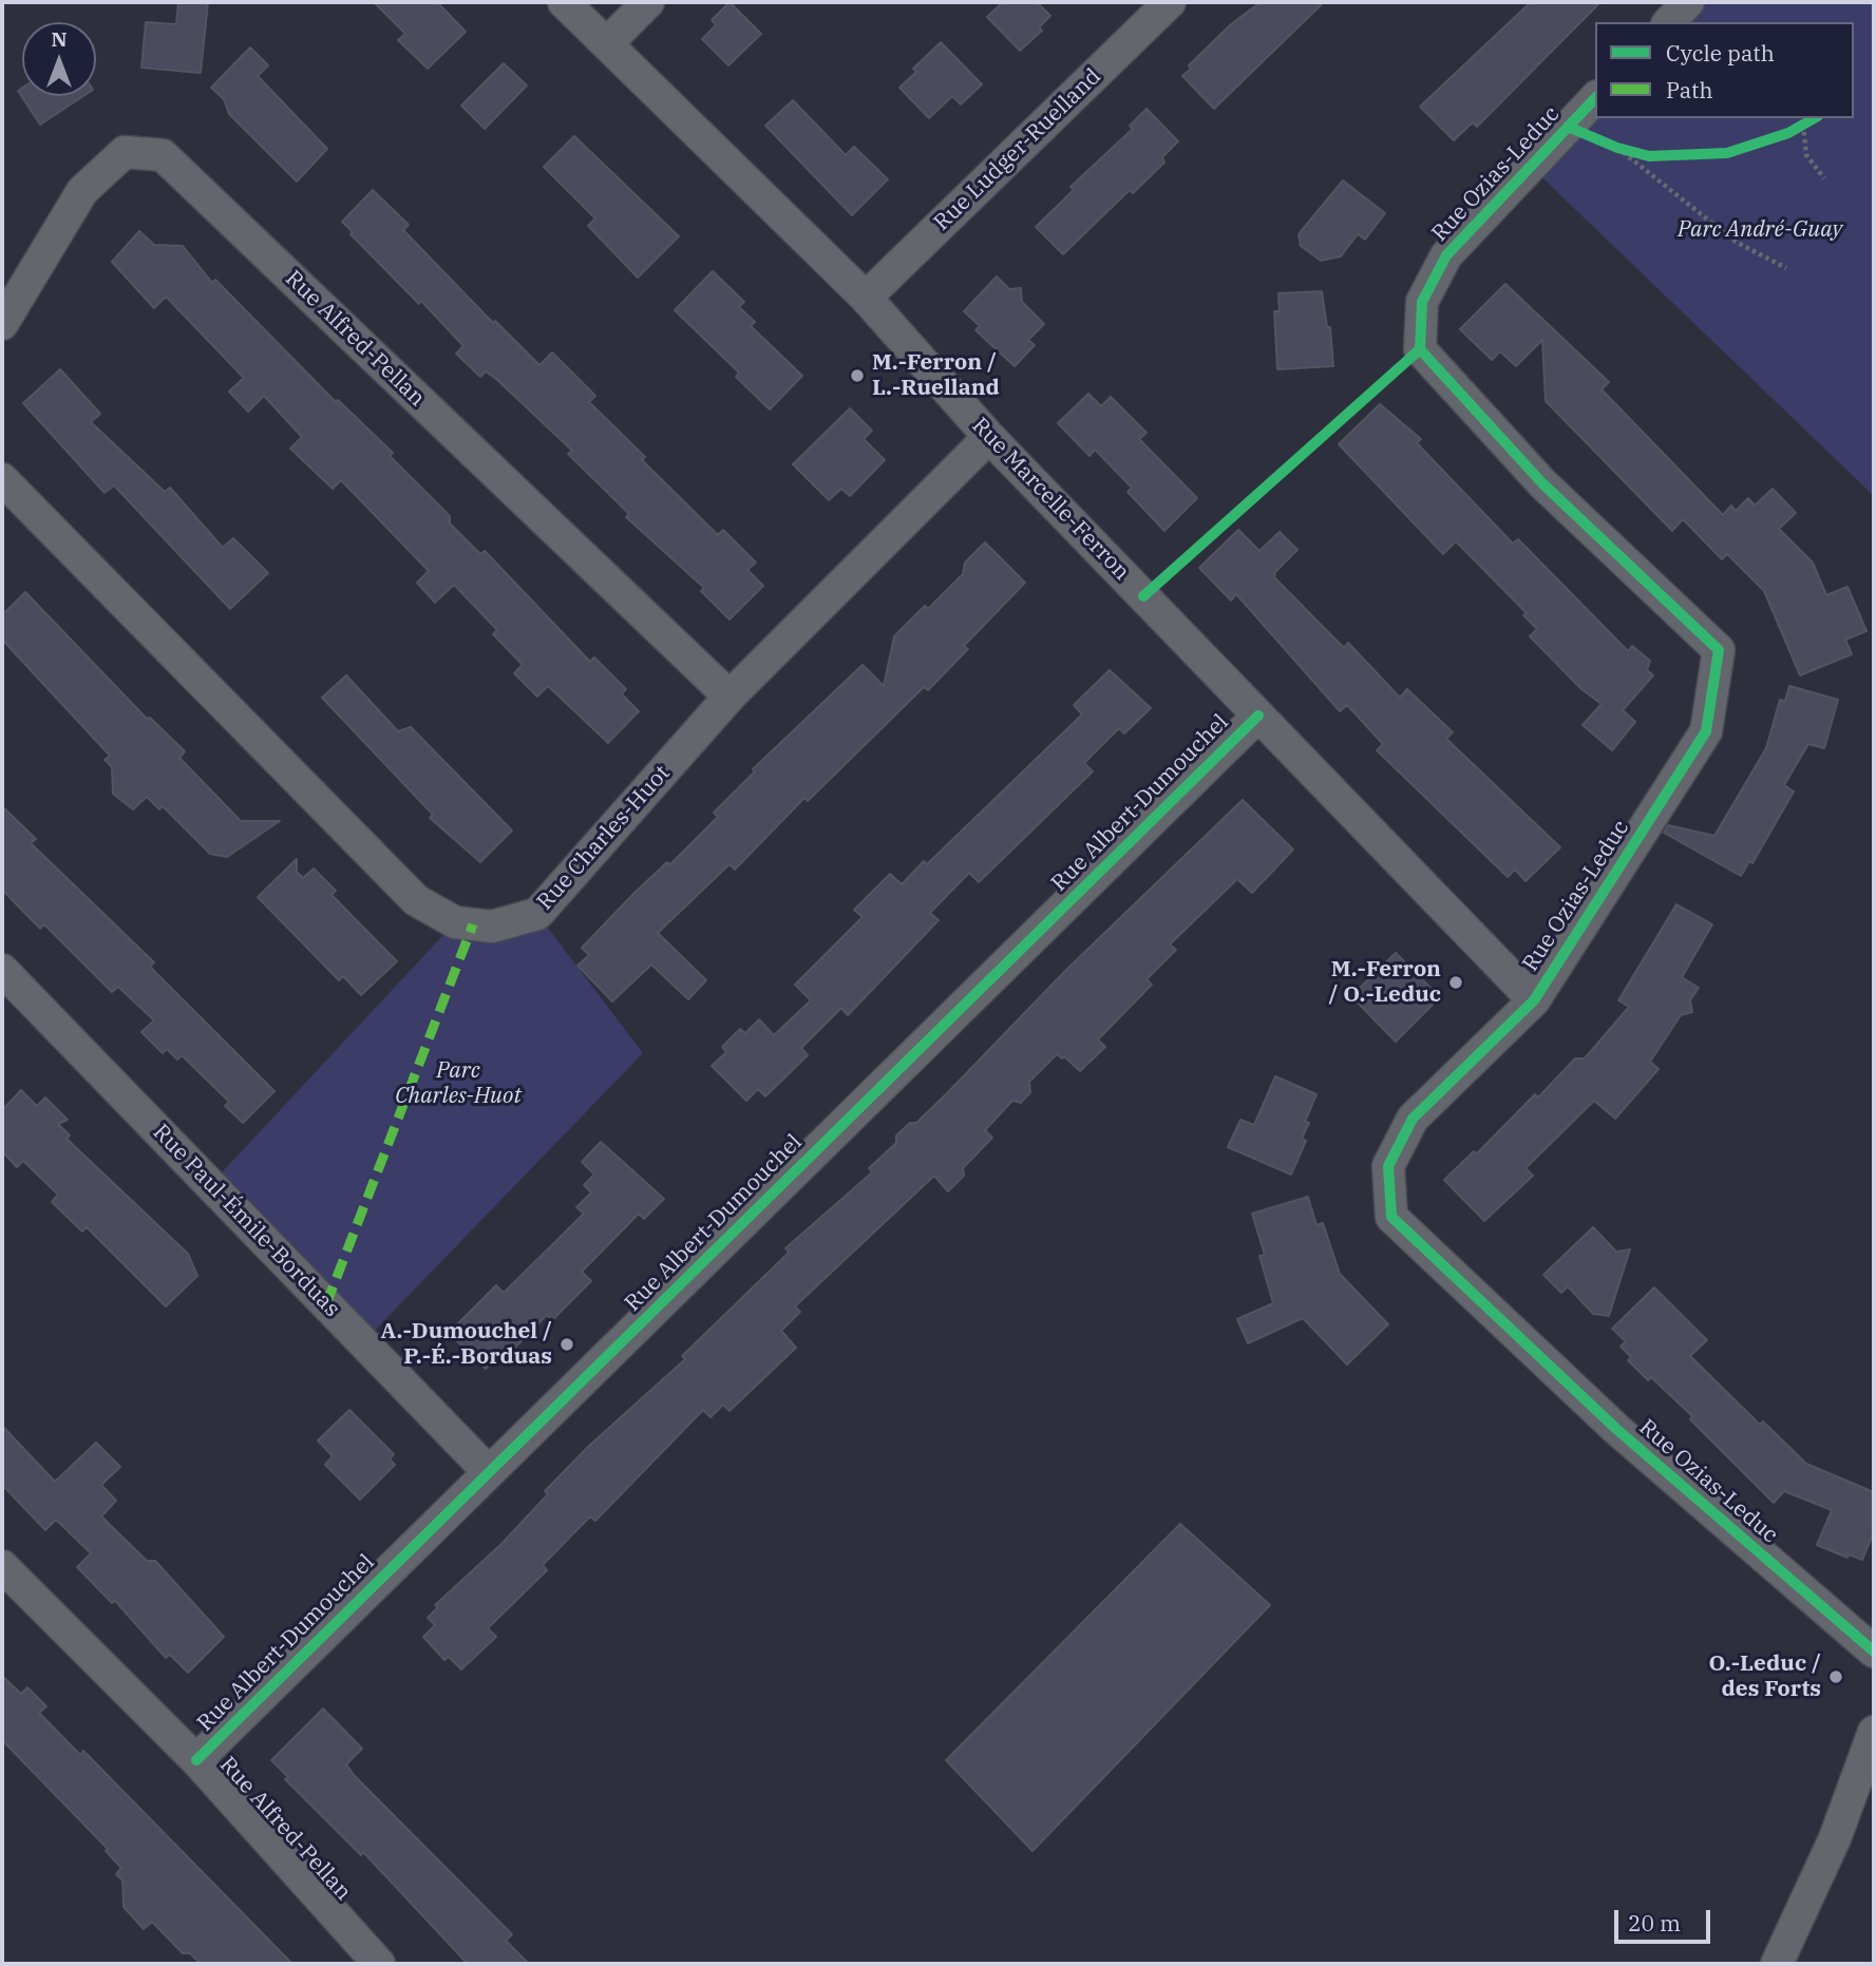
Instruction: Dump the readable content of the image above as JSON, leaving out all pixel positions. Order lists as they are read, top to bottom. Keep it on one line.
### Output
{"streets":{"street":["Rue Ludger-Ruelland","Rue Ozias-Leduc","Rue Alfred-Pellan","Rue Marcelle-Ferron","Rue Albert-Dumouchel","Rue Charles-Huot","Rue Paul-Émile-Borduas"]},"crossings":[["Rue Ludger-Ruelland","Rue Marcelle-Ferron"],["Rue Ozias-Leduc","Rue Marcelle-Ferron"],["Rue Alfred-Pellan","Rue Albert-Dumouchel"],["Rue Alfred-Pellan","Rue Charles-Huot"],["Rue Marcelle-Ferron","Rue Albert-Dumouchel"],["Rue Marcelle-Ferron","Rue Charles-Huot"],["Rue Albert-Dumouchel","Rue Paul-Émile-Borduas"]],"parks":["Parc André-Guay","Parc Charles-Huot"],"places":["M.-Ferron / L.-Ruelland","M.-Ferron / O.-Leduc","A.-Dumouchel / P.-É.-Borduas","O.-Leduc / des Forts"],"legend":["Cycle path","Path"],"scale_bar":"20 m","north":"top"}
